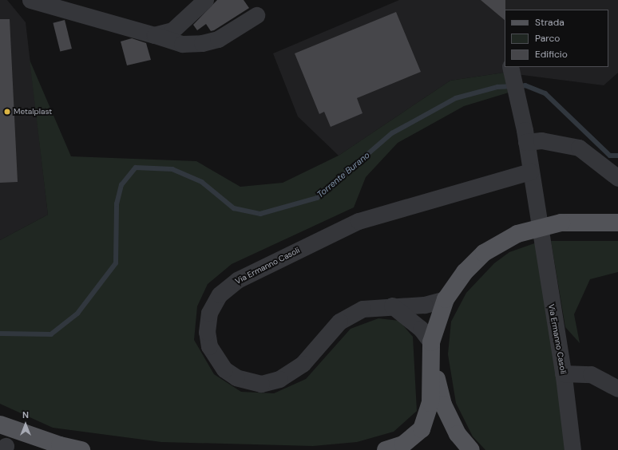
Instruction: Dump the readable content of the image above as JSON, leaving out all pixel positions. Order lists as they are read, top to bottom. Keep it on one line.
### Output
{"streets":{"lane":["Via Ermanno Casoli"]},"water":["Torrente Burano"],"places":["Metalplast"],"legend":["Strada","Parco","Edificio"],"north":"top"}
